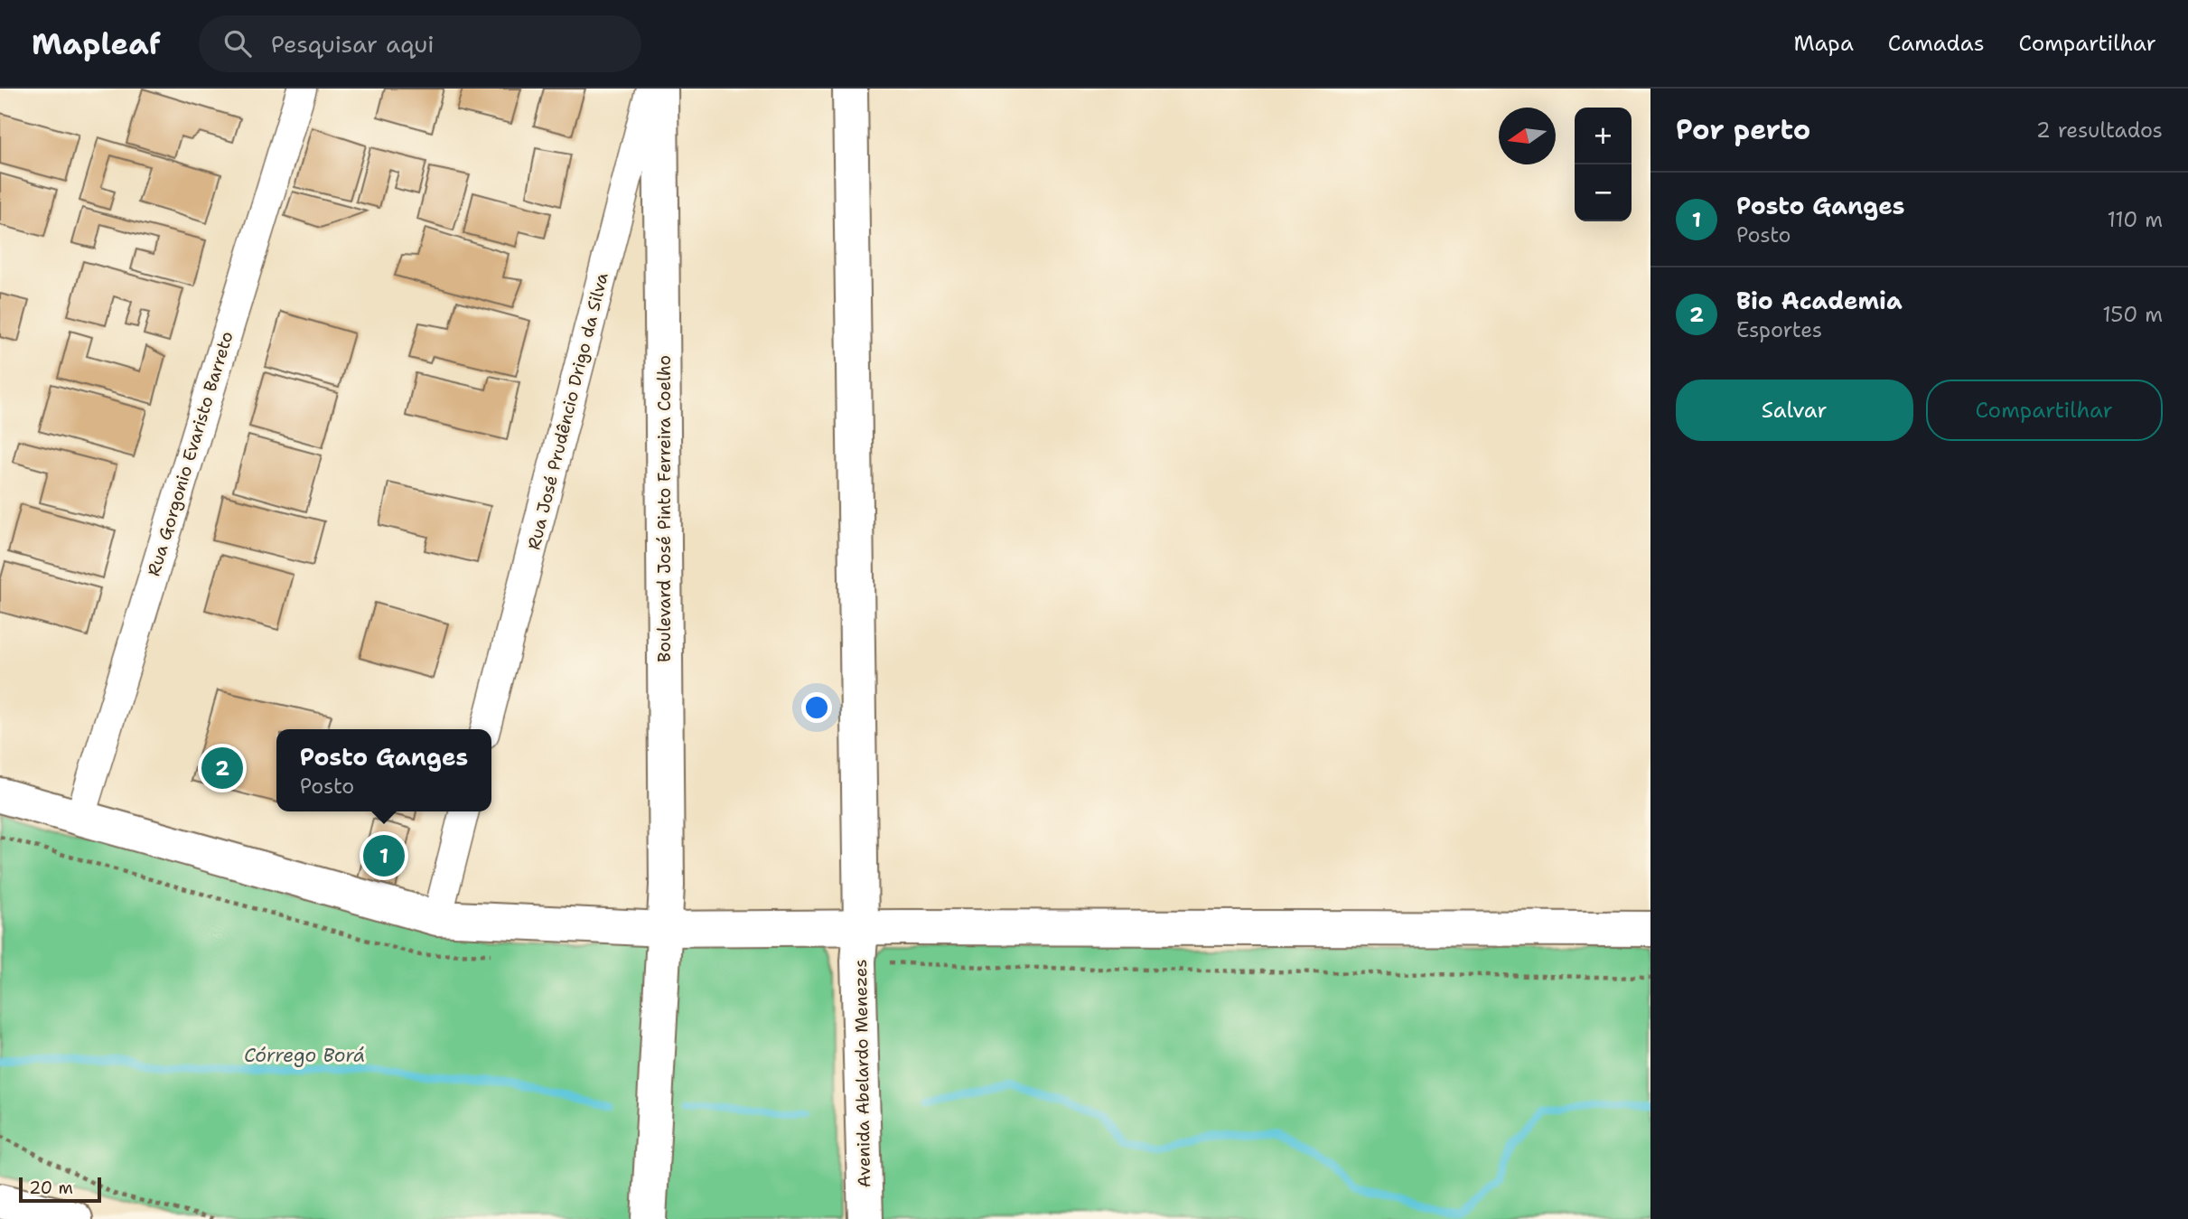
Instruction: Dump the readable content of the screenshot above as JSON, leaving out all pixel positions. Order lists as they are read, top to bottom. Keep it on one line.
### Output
{"streets":{"main road":["Boulevard José Pinto Ferreira Coelho","Avenida Abelardo Menezes"],"street":["Rua José Prudêncio Drigo da Silva","Rua Gorgonio Evaristo Barreto"]},"water":["Córrego Borá"],"scale_bar":"20 m","north":"left","page":{"header":"Mapleaf","search":"Pesquisar aqui","nav":["Mapa","Camadas","Compartilhar"],"heading":["Por perto","2 resultados"],"map_buttons":["+","−"],"list":[{"mark":"1","name":"Posto Ganges","note":"Posto","value":"110 m"},{"mark":"2","name":"Bio Academia","note":"Esportes","value":"150 m"}],"buttons":["Salvar","Compartilhar"],"popup":["Posto Ganges","Posto"],"pins":["2","1"],"scale":"20 m"}}
